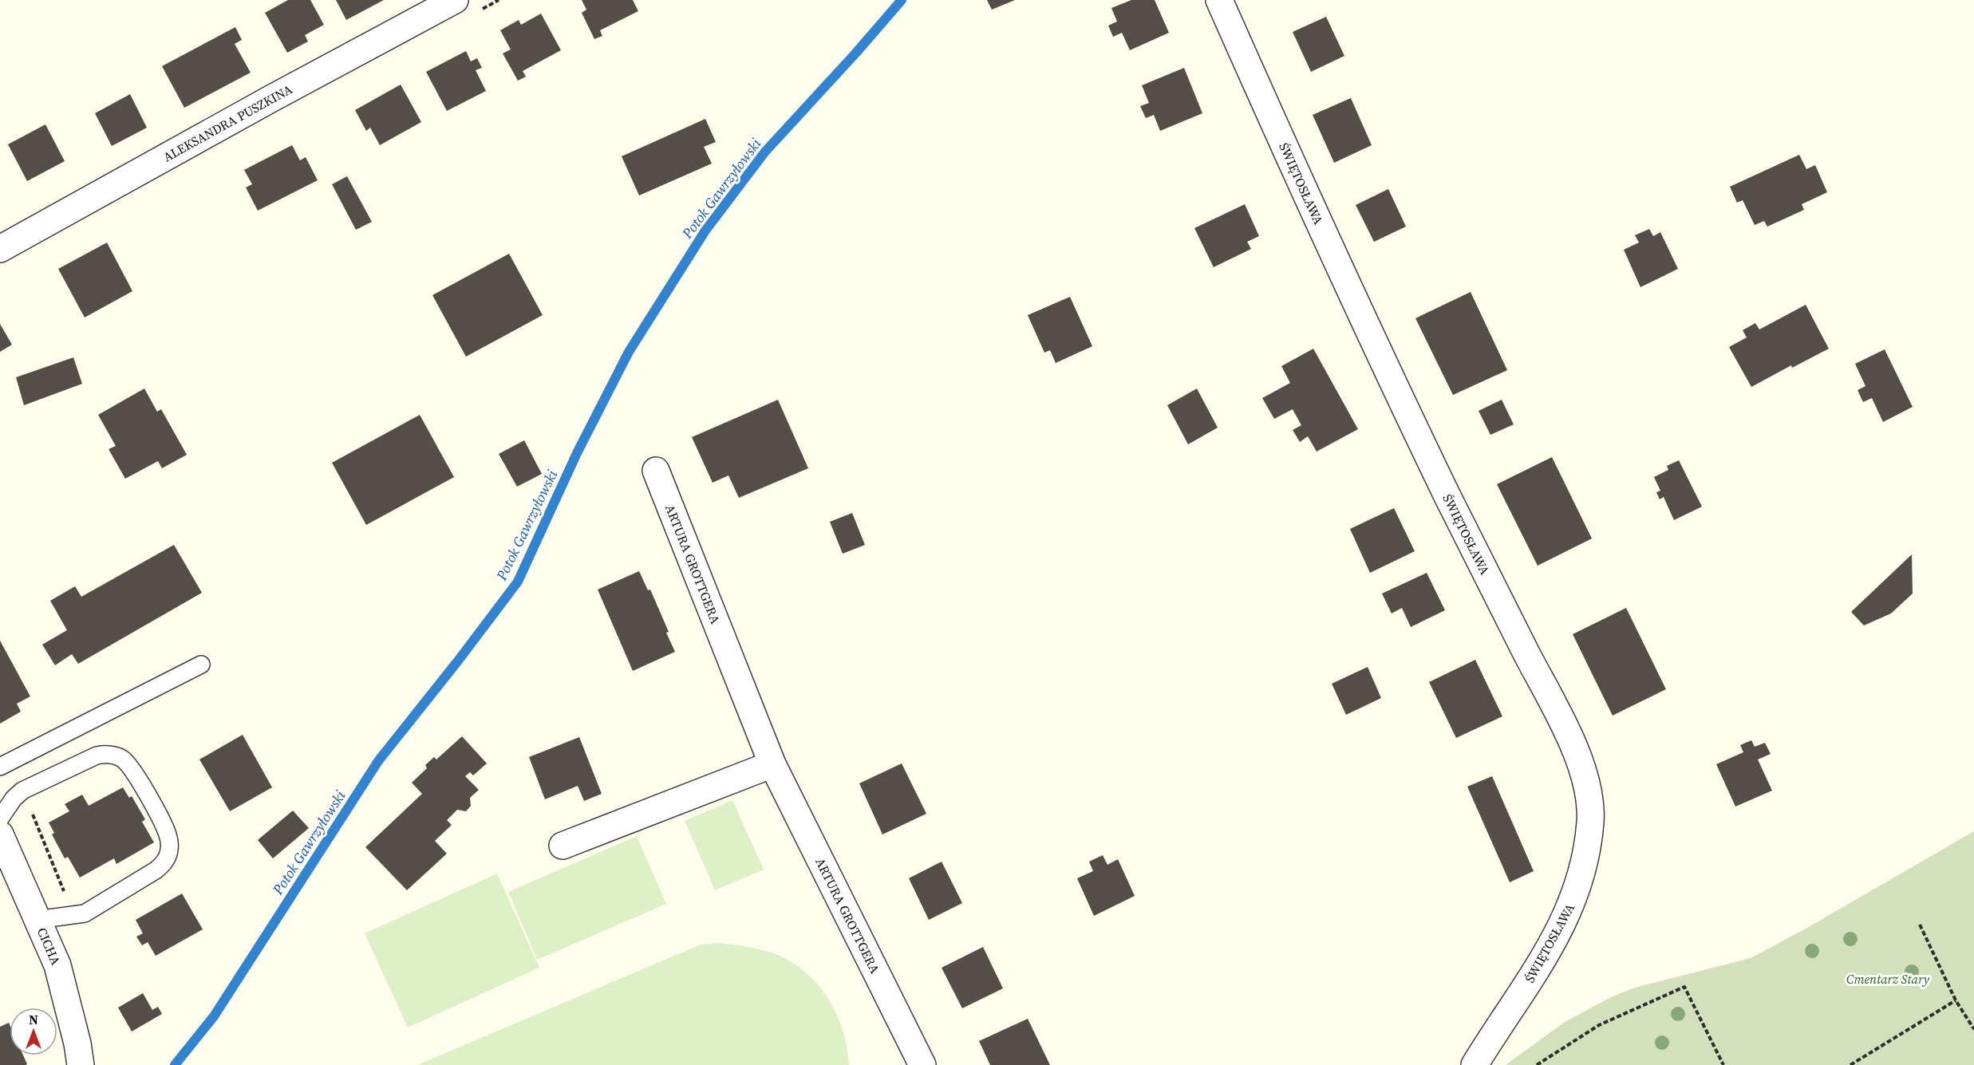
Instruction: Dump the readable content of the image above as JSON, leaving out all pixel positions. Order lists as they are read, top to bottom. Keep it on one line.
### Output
{"streets":{"street":["ALEKSANDRA PUSZKINA","ŚWIĘTOSŁAWA","ARTURA GROTTGERA","CICHA"]},"water":["Potok Gawrzyłowski"],"parks":["Cmentarz Stary"],"north":"top"}
